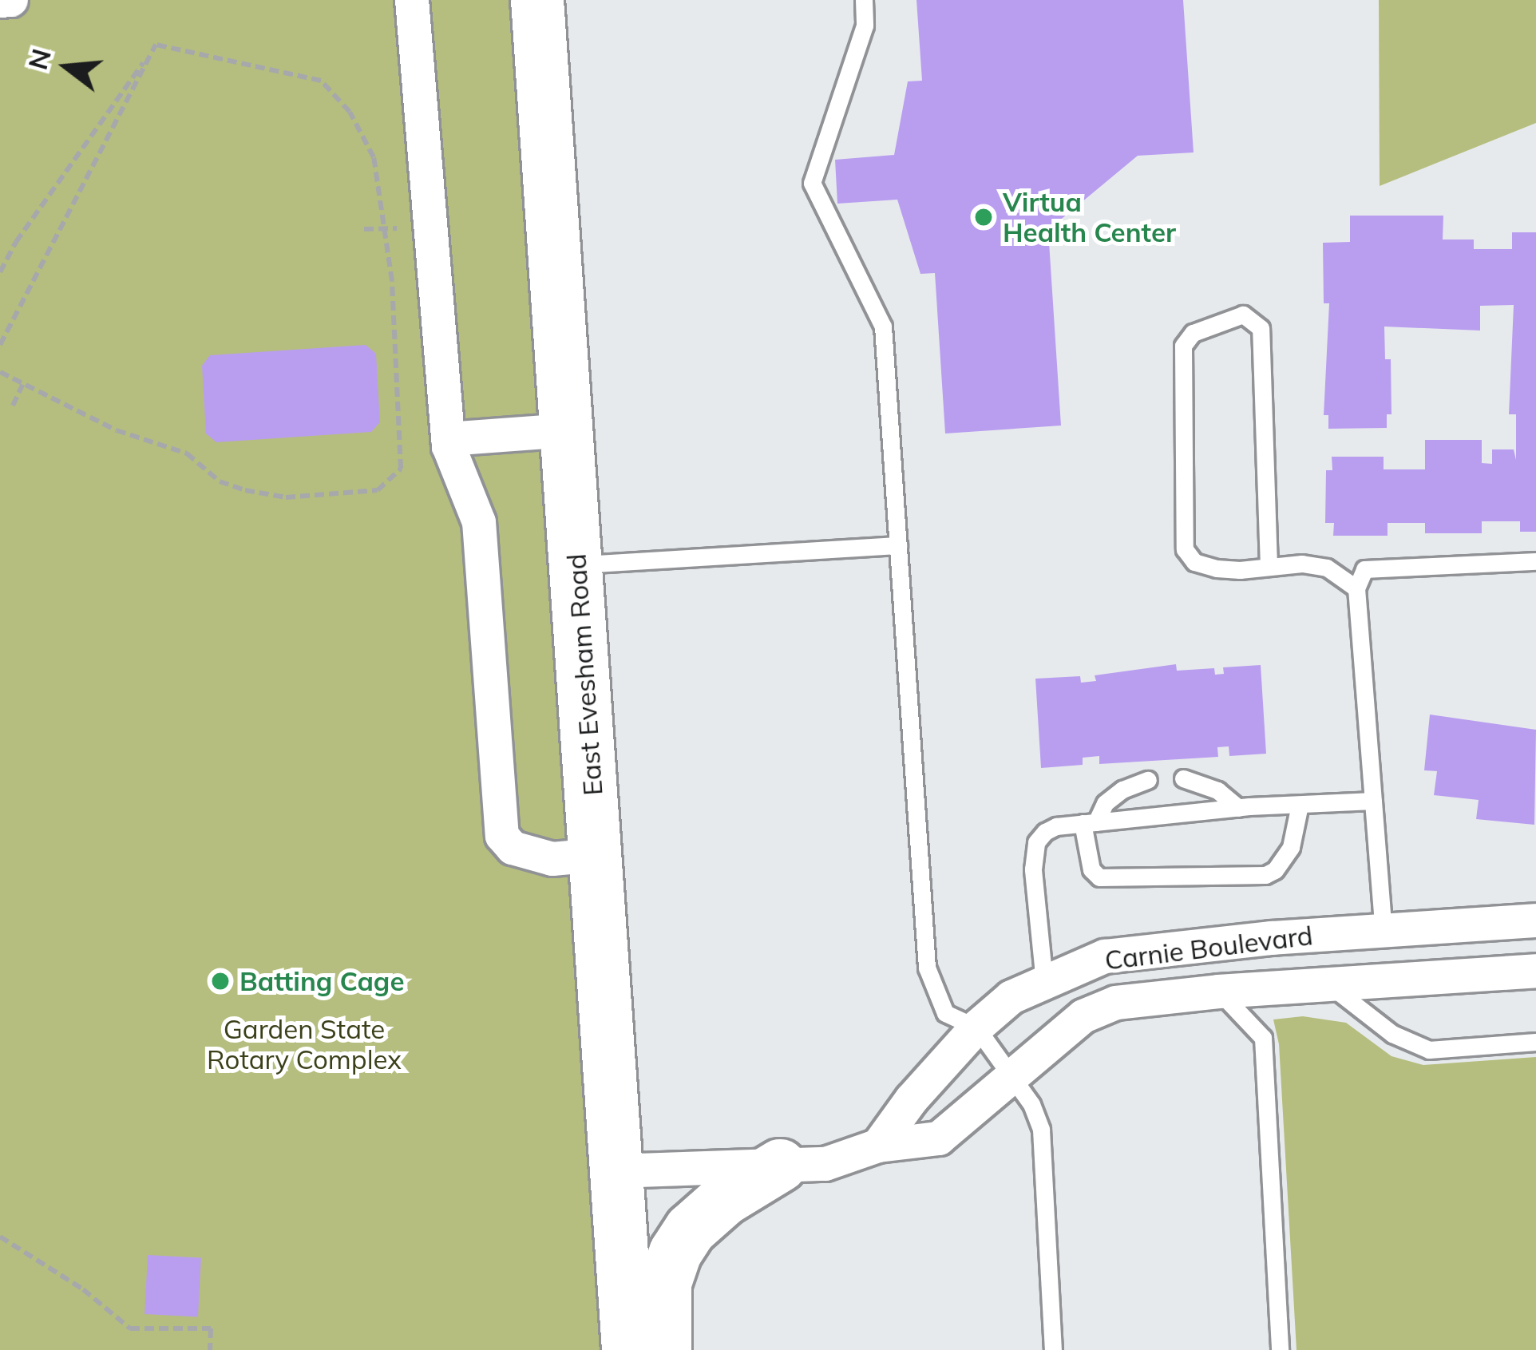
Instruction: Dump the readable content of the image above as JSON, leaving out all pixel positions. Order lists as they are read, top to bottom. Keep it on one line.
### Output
{"streets":{"main road":["East Evesham Road"],"street":["Carnie Boulevard"]},"crossings":[["East Evesham Road","Carnie Boulevard"]],"parks":["Garden State Rotary Complex"],"places":["Virtua Health Center","Batting Cage"],"north":"left"}
